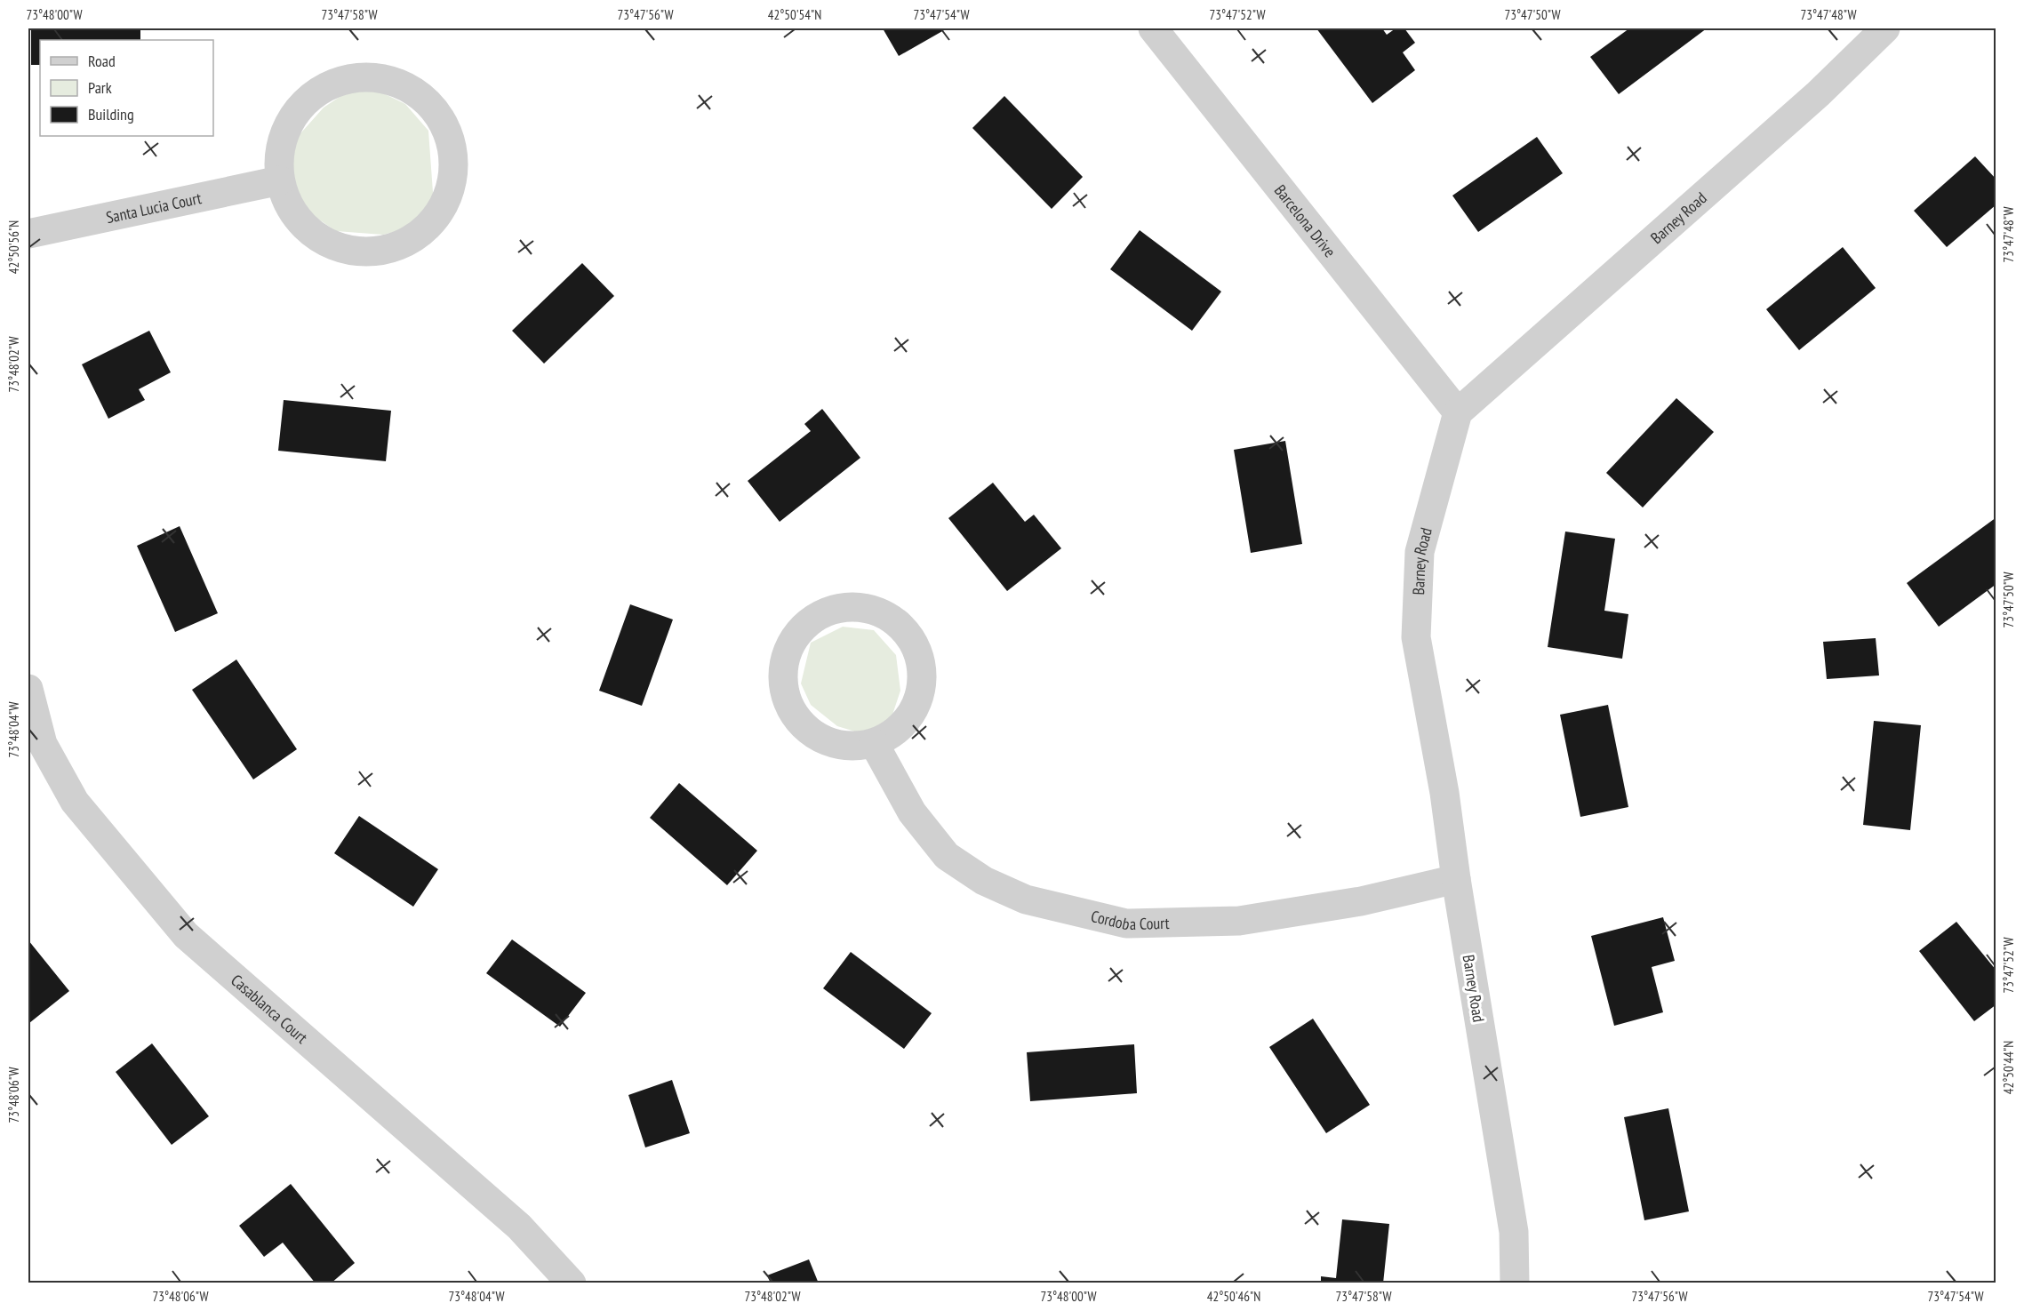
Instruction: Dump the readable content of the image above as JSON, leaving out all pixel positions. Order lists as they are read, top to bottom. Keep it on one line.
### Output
{"streets":{"street":["Santa Lucia Court","Barney Road","Barcelona Drive","Cordoba Court","Casablanca Court"]},"crossings":[["Barney Road","Barcelona Drive"],["Barney Road","Cordoba Court"]],"legend":["Road","Park","Building"],"coordinates":["73°48'00\"W","73°47'58\"W","73°47'56\"W","42°50'54\"N","73°47'54\"W","73°47'52\"W","73°47'50\"W","73°47'48\"W","42°50'56\"N","73°48'02\"W","73°48'04\"W","42°50'44\"N","73°48'06\"W","42°50'46\"N"]}
